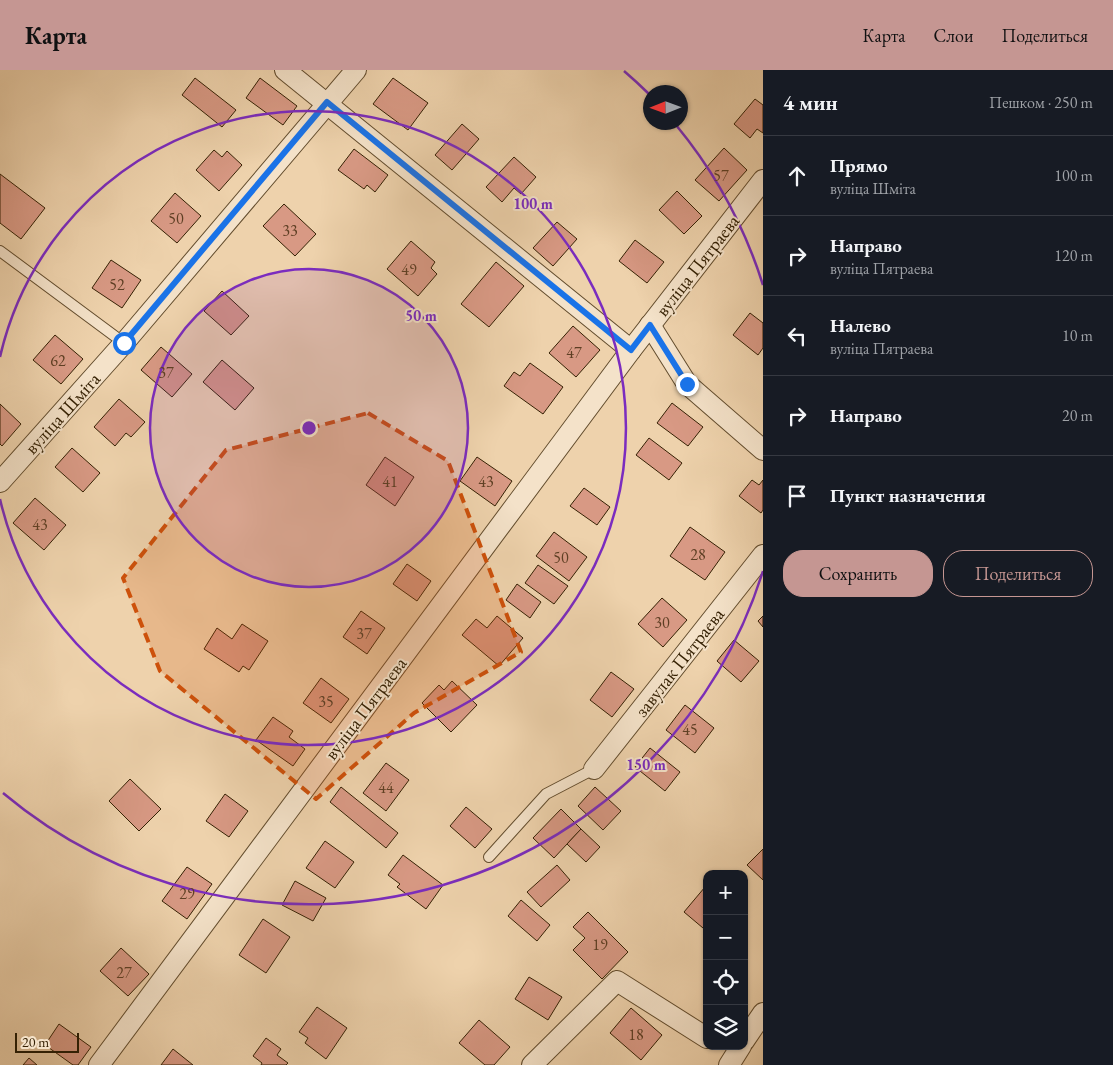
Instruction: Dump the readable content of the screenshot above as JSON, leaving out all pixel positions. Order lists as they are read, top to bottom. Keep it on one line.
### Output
{"streets":{"street":["вуліца Пятраева","вуліца Шміта","завулак Пятраева"]},"house_numbers":["57","50","33","49","52","47","62","37","41","43","43","28","50","30","37","35","45","44","29","19","27","18"],"scale_bar":"20 m","north":"left","page":{"header":"Карта","nav":["Карта","Слои","Поделиться"],"heading":["4 мин","Пешком · 250 m"],"list":[["Прямо","вуліца Шміта","100 m"],["Направо","вуліца Пятраева","120 m"],["Налево","вуліца Пятраева","10 m"],["Направо","20 m"],"Пункт назначения"],"buttons":["Сохранить","Поделиться"],"map_buttons":["+","−"],"scale":"20 m"},"rings":["100 m","50 m","150 m"]}
